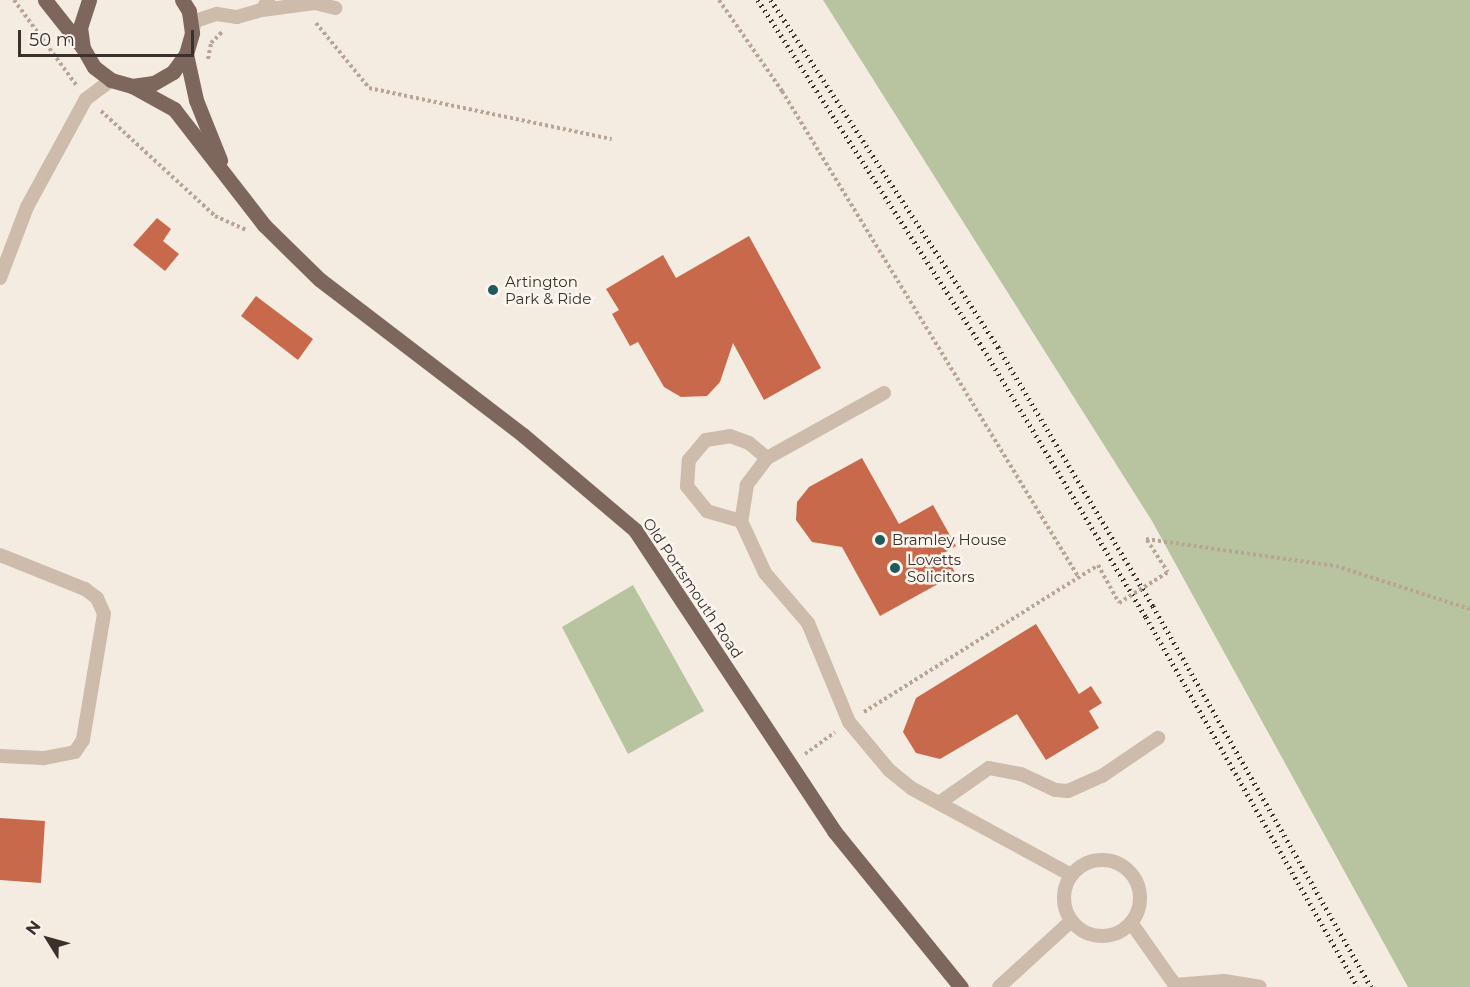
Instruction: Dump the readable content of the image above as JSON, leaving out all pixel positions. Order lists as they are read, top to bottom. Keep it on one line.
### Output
{"streets":{"main road":["Old Portsmouth Road"]},"places":["Artington Park & Ride","Bramley House","Lovetts Solicitors"],"scale_bar":"50 m","north":"top left"}
